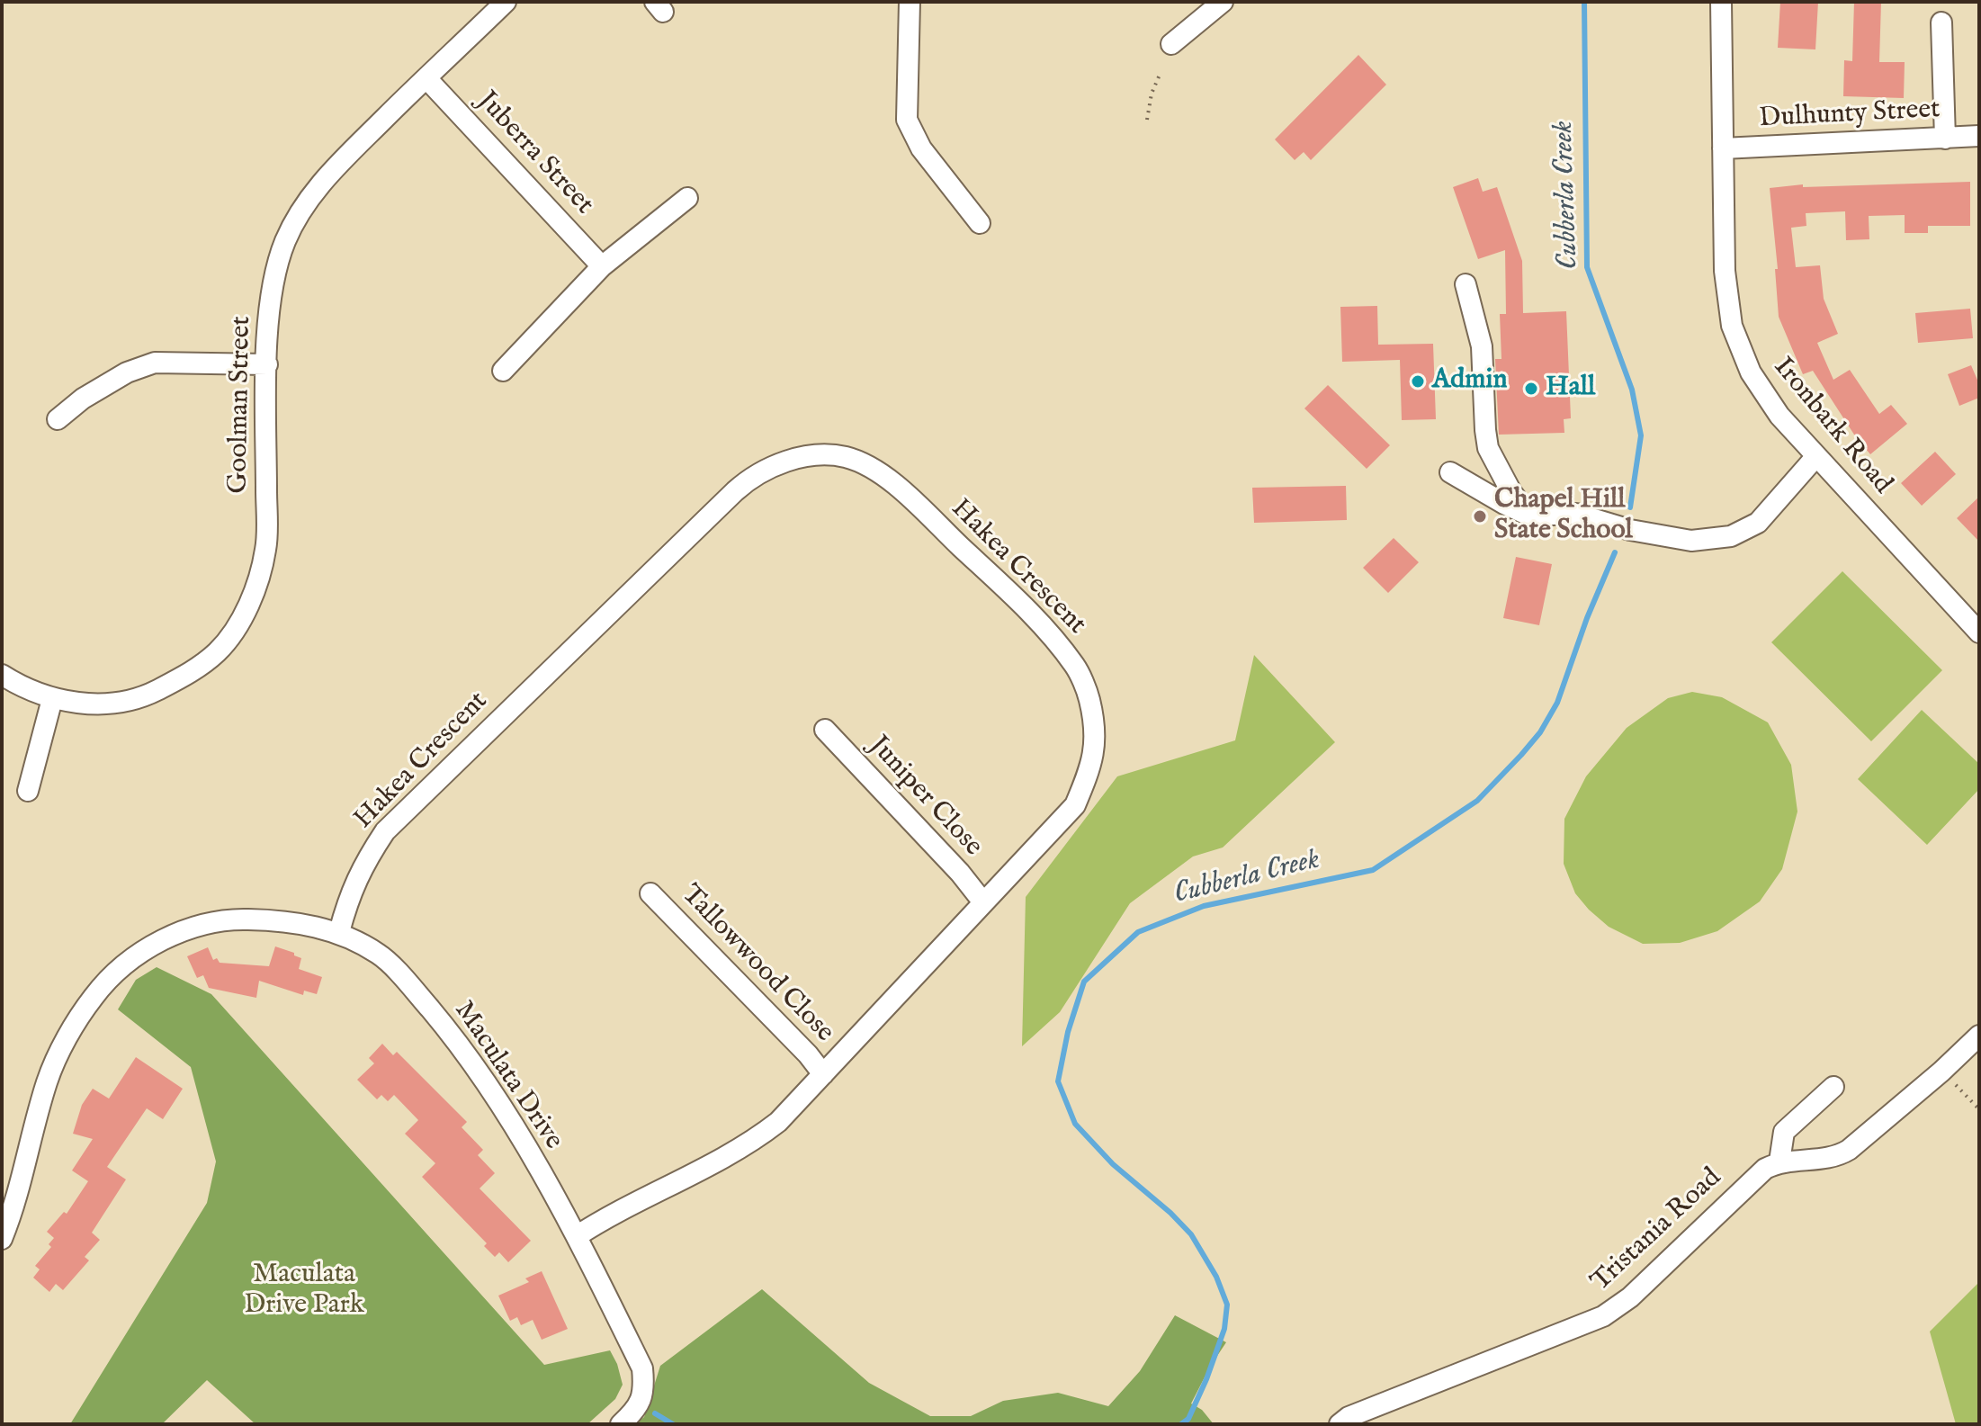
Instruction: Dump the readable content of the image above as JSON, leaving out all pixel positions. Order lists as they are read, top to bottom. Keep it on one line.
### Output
{"streets":{"street":["Dulhunty Street","Juberra Street","Goolman Street","Ironbark Road","Hakea Crescent","Juniper Close","Tallowwood Close","Maculata Drive","Tristania Road"]},"crossings":[["Dulhunty Street","Ironbark Road"],["Juberra Street","Goolman Street"],["Hakea Crescent","Juniper Close"],["Hakea Crescent","Tallowwood Close"],["Hakea Crescent","Maculata Drive"]],"water":["Cubberla Creek"],"parks":["Maculata Drive Park"],"places":["Admin","Hall","Chapel Hill State School"]}
